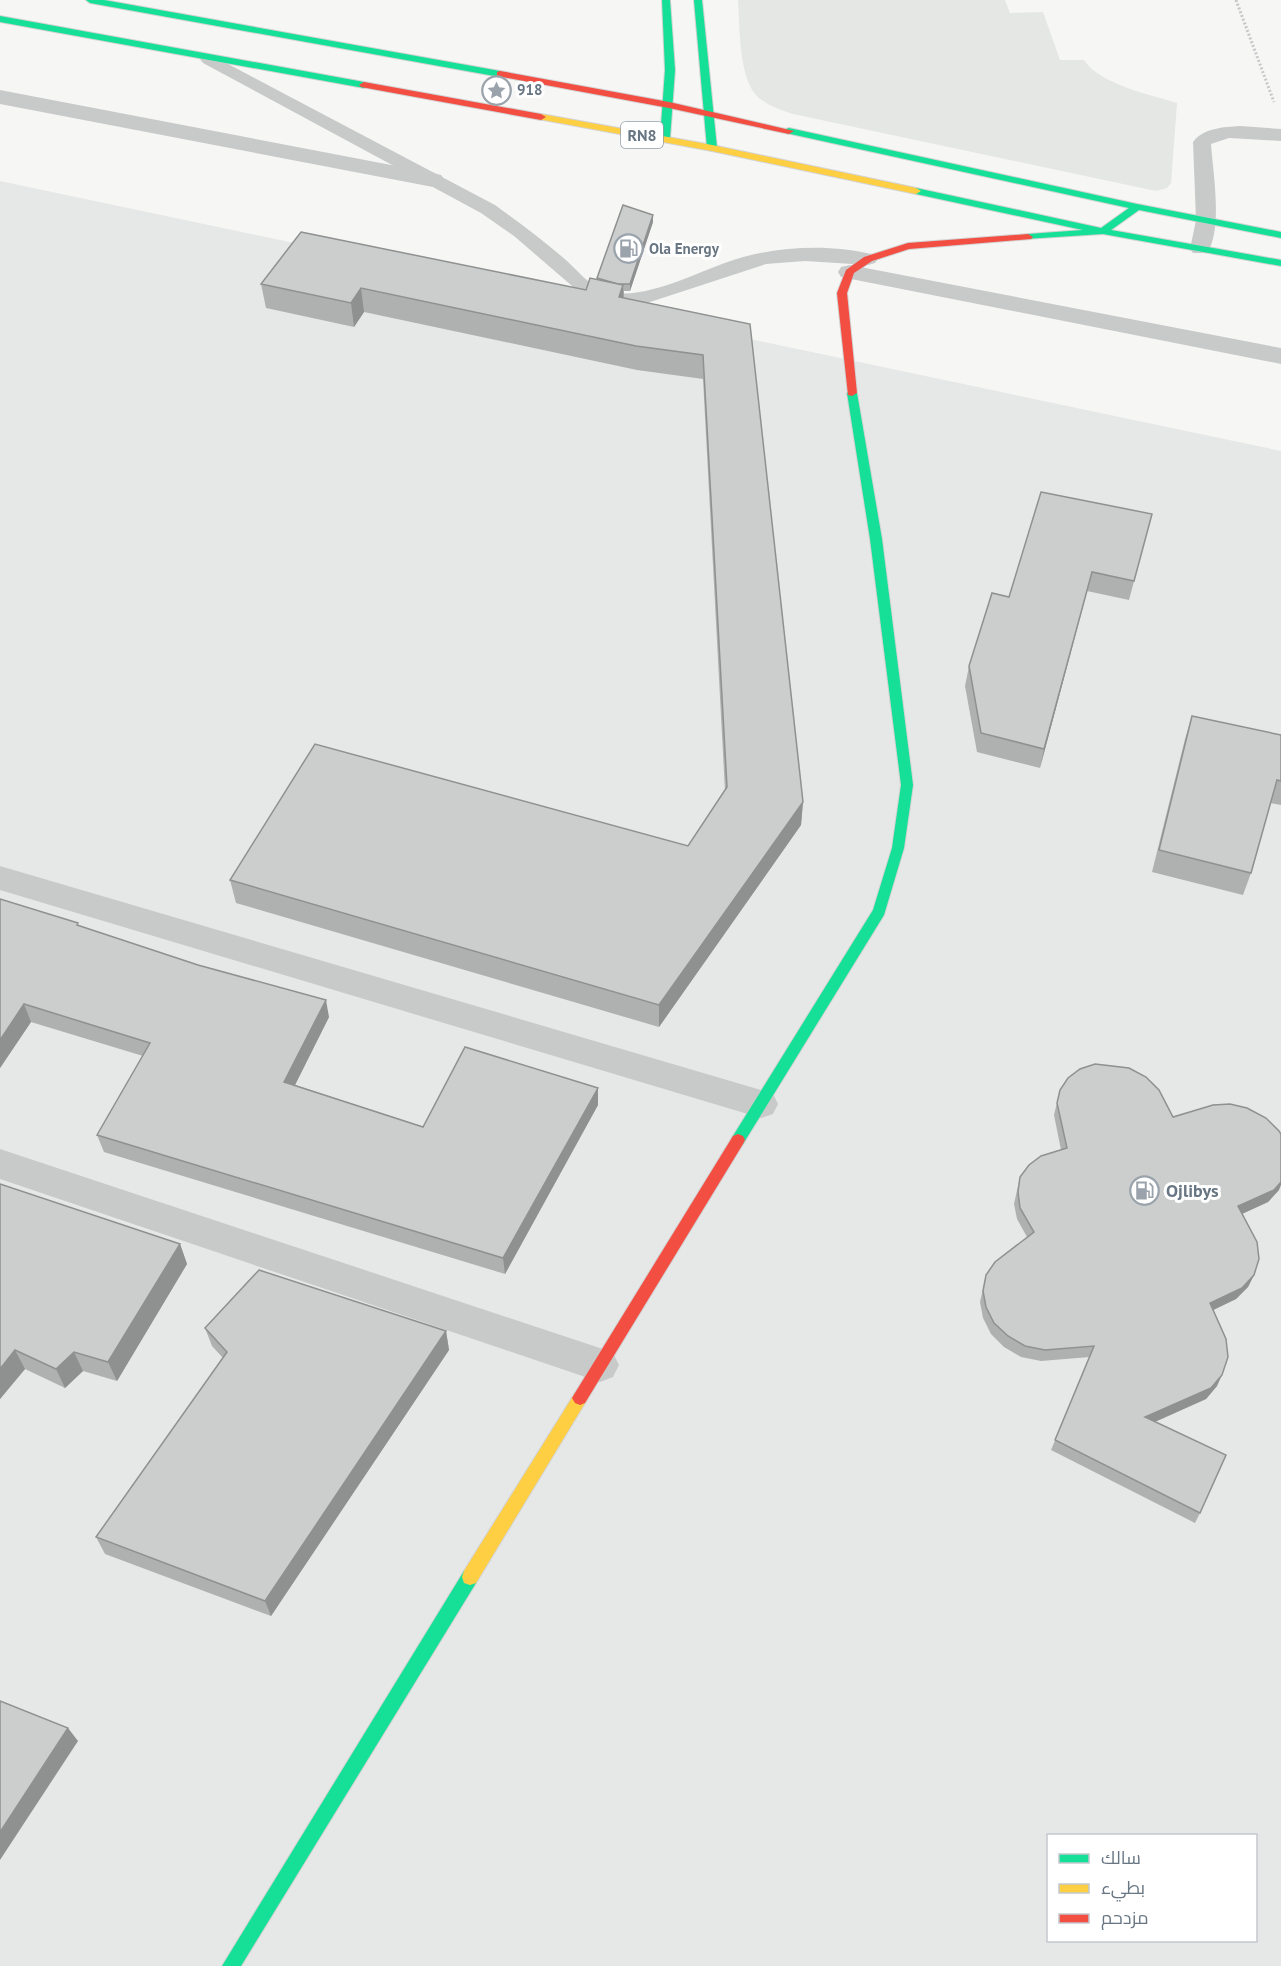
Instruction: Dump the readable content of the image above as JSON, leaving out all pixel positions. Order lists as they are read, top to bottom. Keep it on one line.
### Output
{"streets":{"main road":["RN8"]},"places":{"place":["918"],"fuel station":["Ola Energy","Ojlibys"]},"legend":["سالك","بطيء","مزدحم"]}
